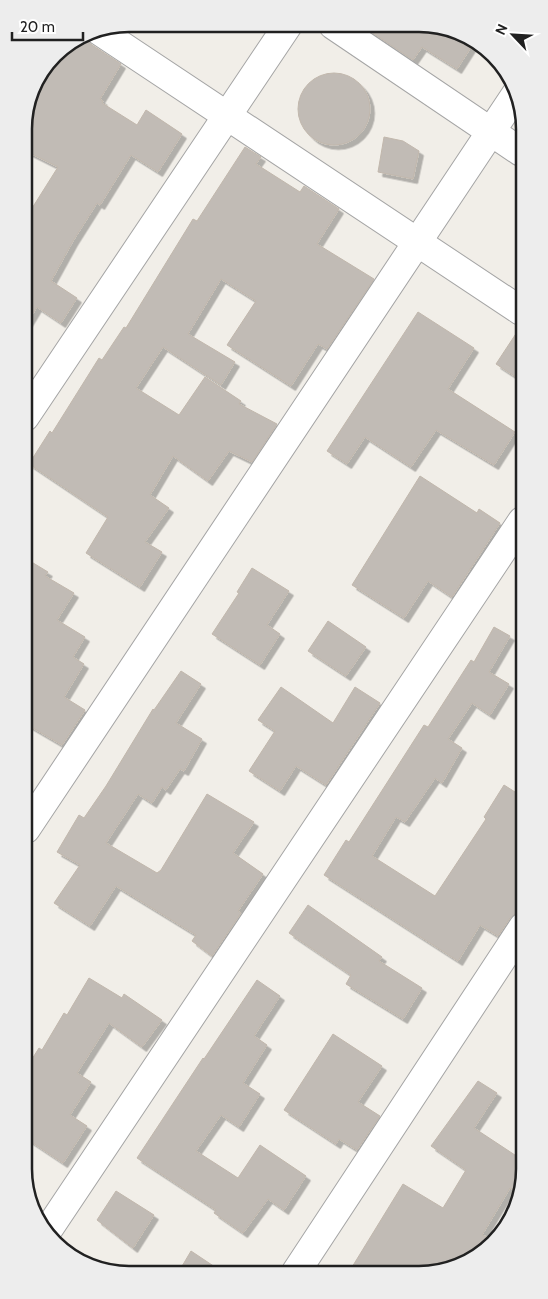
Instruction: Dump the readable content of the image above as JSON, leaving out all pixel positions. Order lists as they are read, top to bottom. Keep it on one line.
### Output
{"scale_bar":"20 m","north":"top left"}
